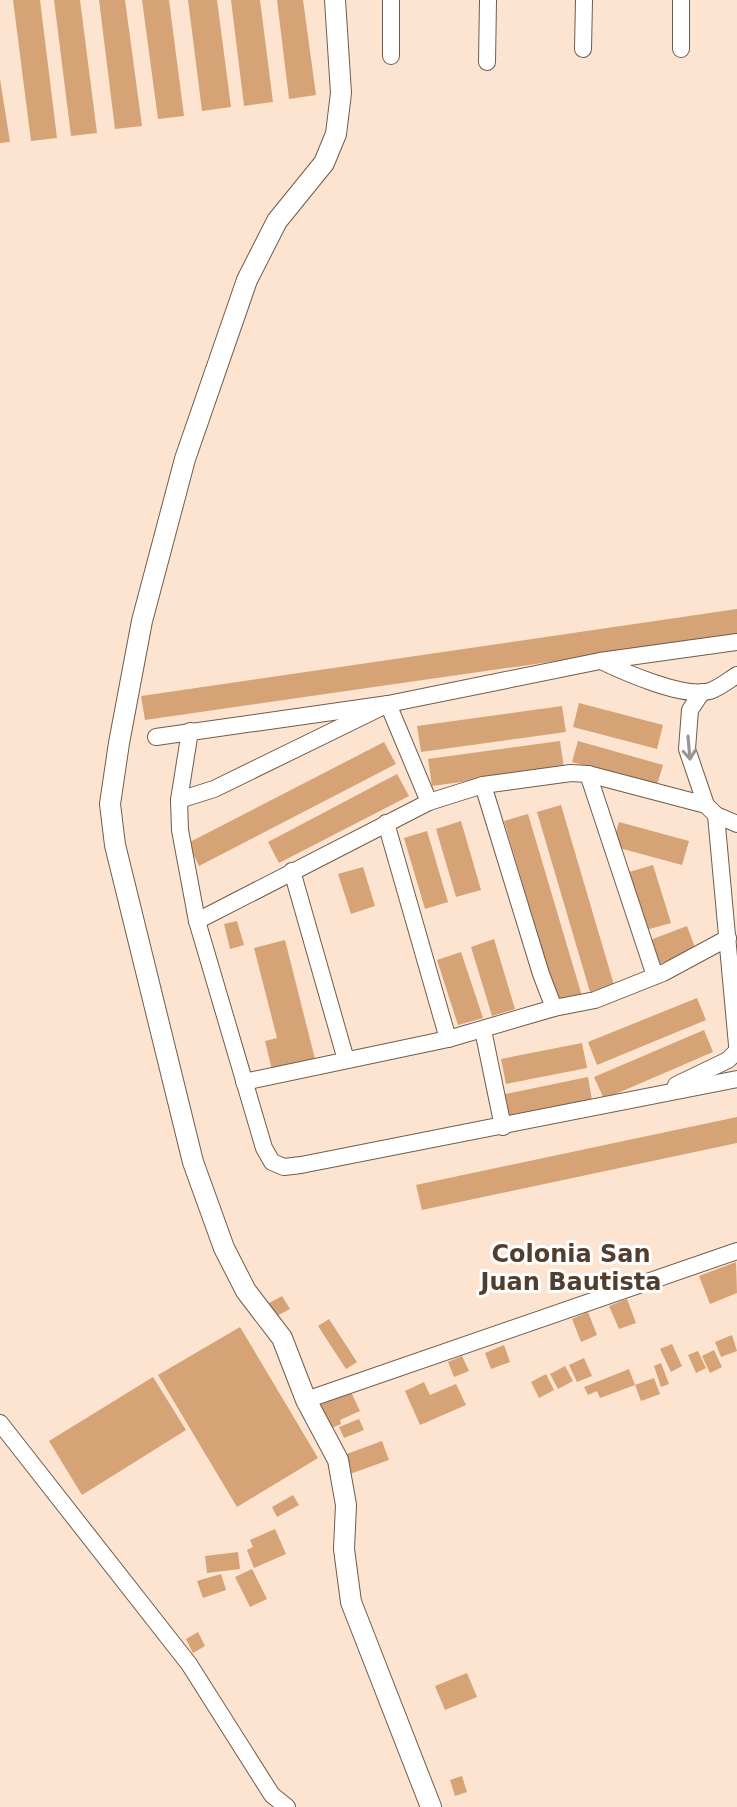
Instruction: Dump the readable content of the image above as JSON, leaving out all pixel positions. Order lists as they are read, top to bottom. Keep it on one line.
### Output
{"districts":["Colonia San Juan Bautista"]}
